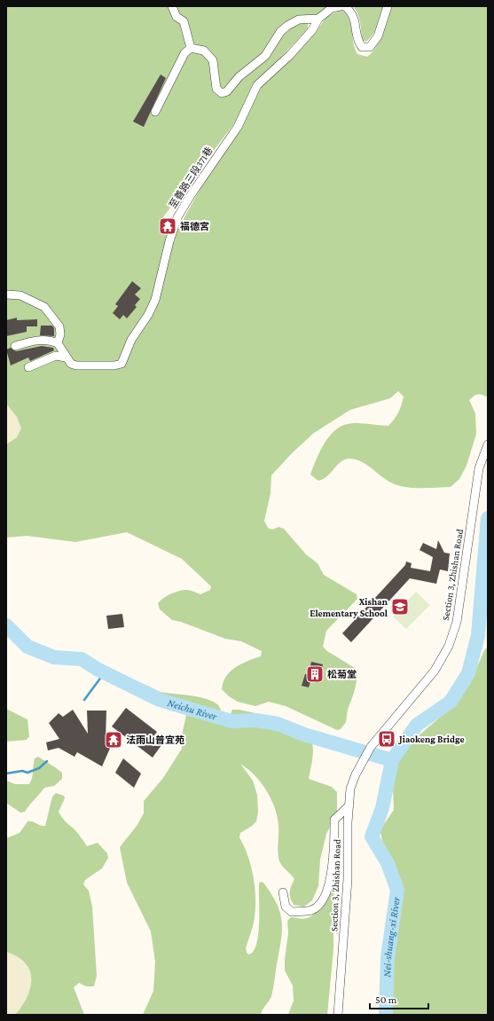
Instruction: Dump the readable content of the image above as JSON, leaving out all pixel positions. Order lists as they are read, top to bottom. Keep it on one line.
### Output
{"streets":{"street":["至善路三段371巷","Section 3, Zhishan Road"]},"water":["Neichu River","Nei-shuang-xi River"],"places":{"temple":["福德宮","法雨山普宜苑"],"school or university":["Xishan Elementary School"],"building":["松菊堂"],"bus stop":["Jiaokeng Bridge"]},"scale_bar":"50 m"}
